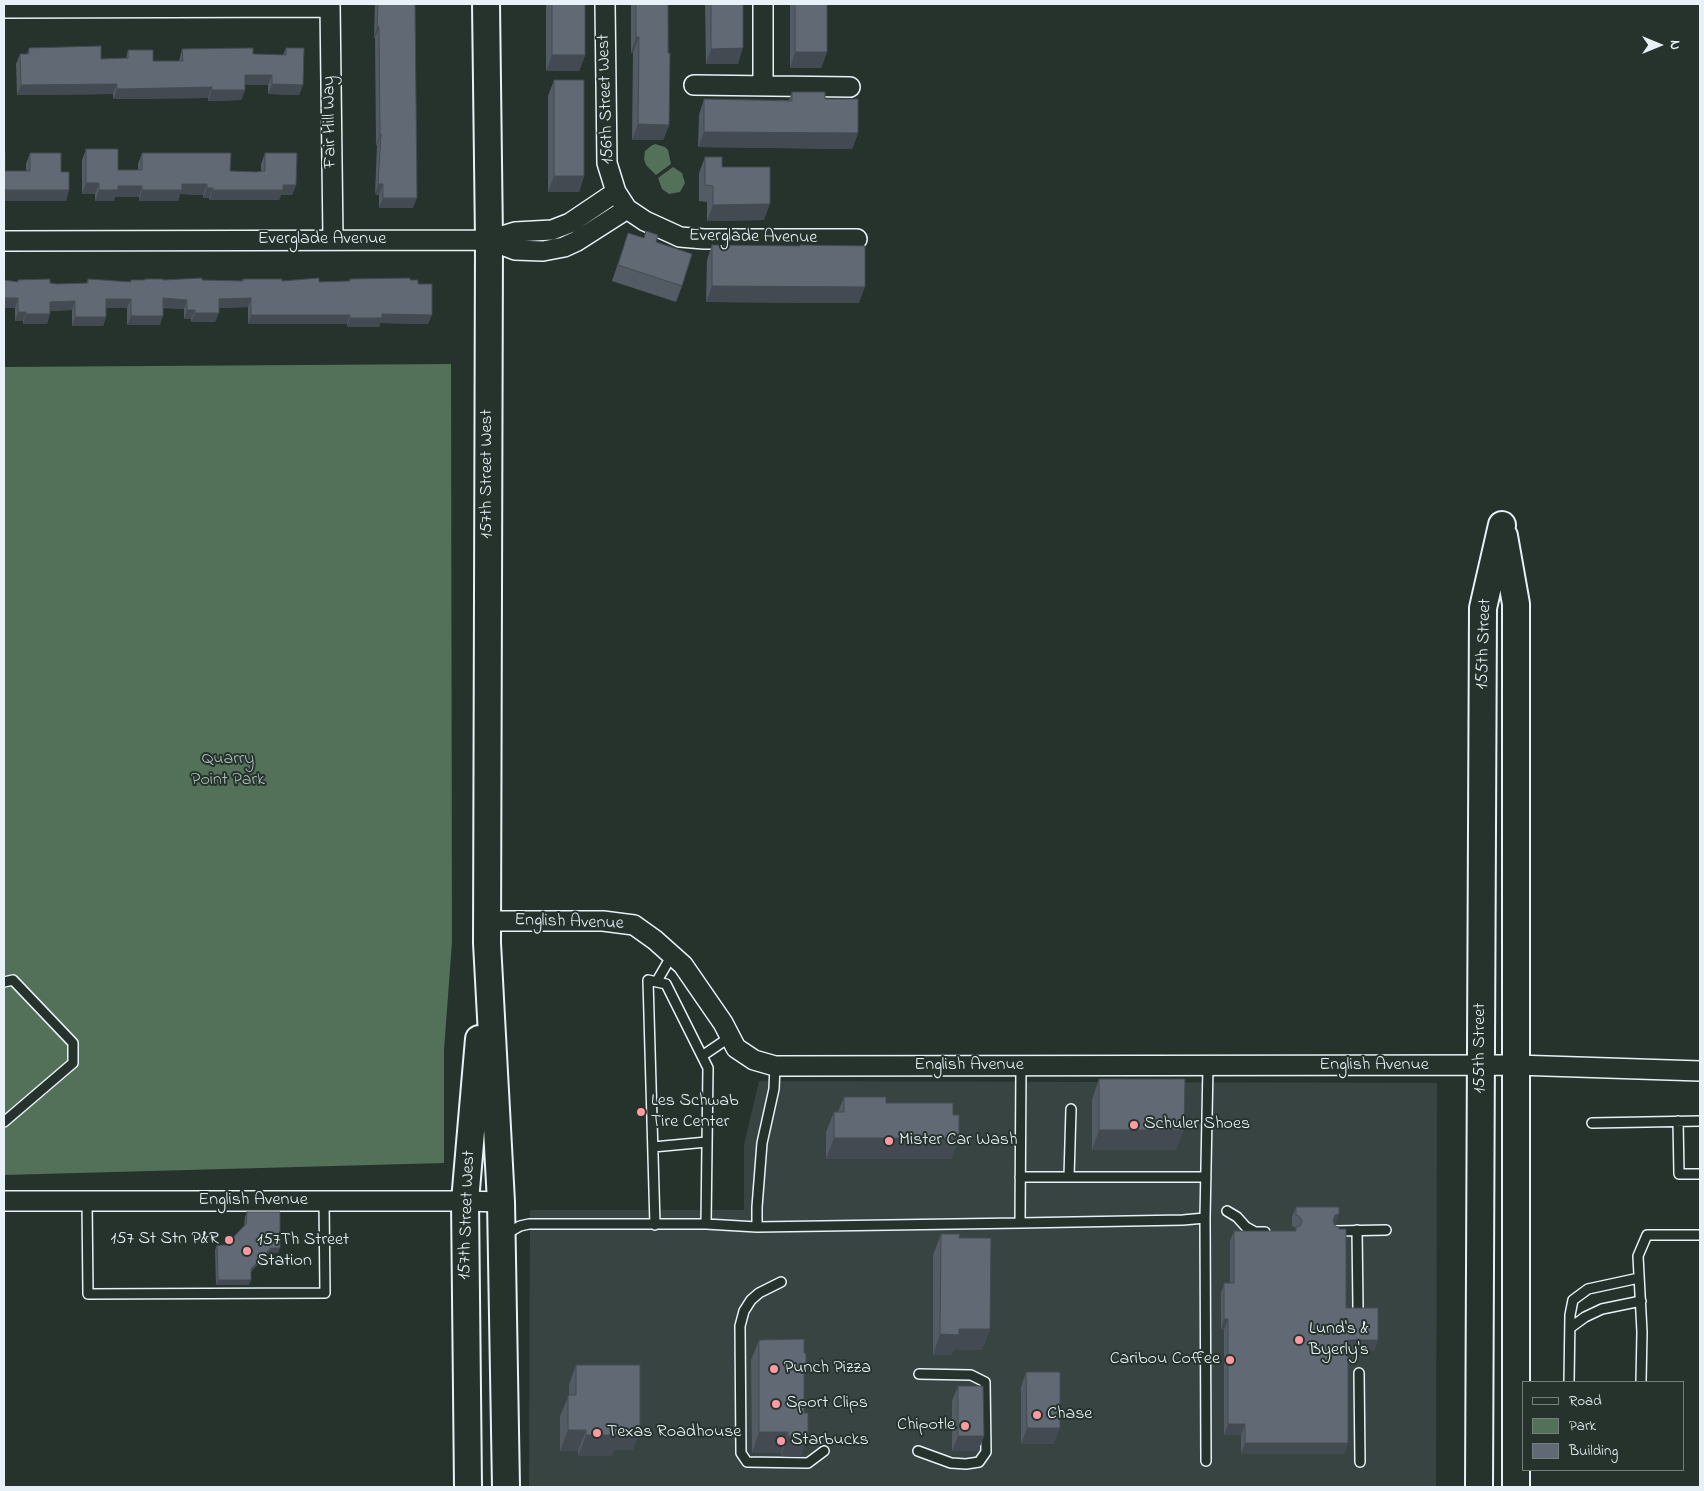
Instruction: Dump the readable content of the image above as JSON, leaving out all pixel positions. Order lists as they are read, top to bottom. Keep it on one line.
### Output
{"streets":{"street":["156th Street West","Fair Hill Way","Everglade Avenue","157th Street West","155th Street","English Avenue"]},"crossings":[["156th Street West","Everglade Avenue"],["Fair Hill Way","Everglade Avenue"],["Everglade Avenue","157th Street West"],["157th Street West","English Avenue"],["155th Street","English Avenue"]],"parks":["Quarry Point Park"],"places":["Les Schwab Tire Center","Schuler Shoes","Mister Car Wash","157 St Stn P&R","157Th Street Station","Lund's & Byerly's","Caribou Coffee","Punch Pizza","Sport Clips","Chase","Chipotle","Texas Roadhouse","Starbucks"],"legend":["Road","Park","Building"],"north":"right"}
